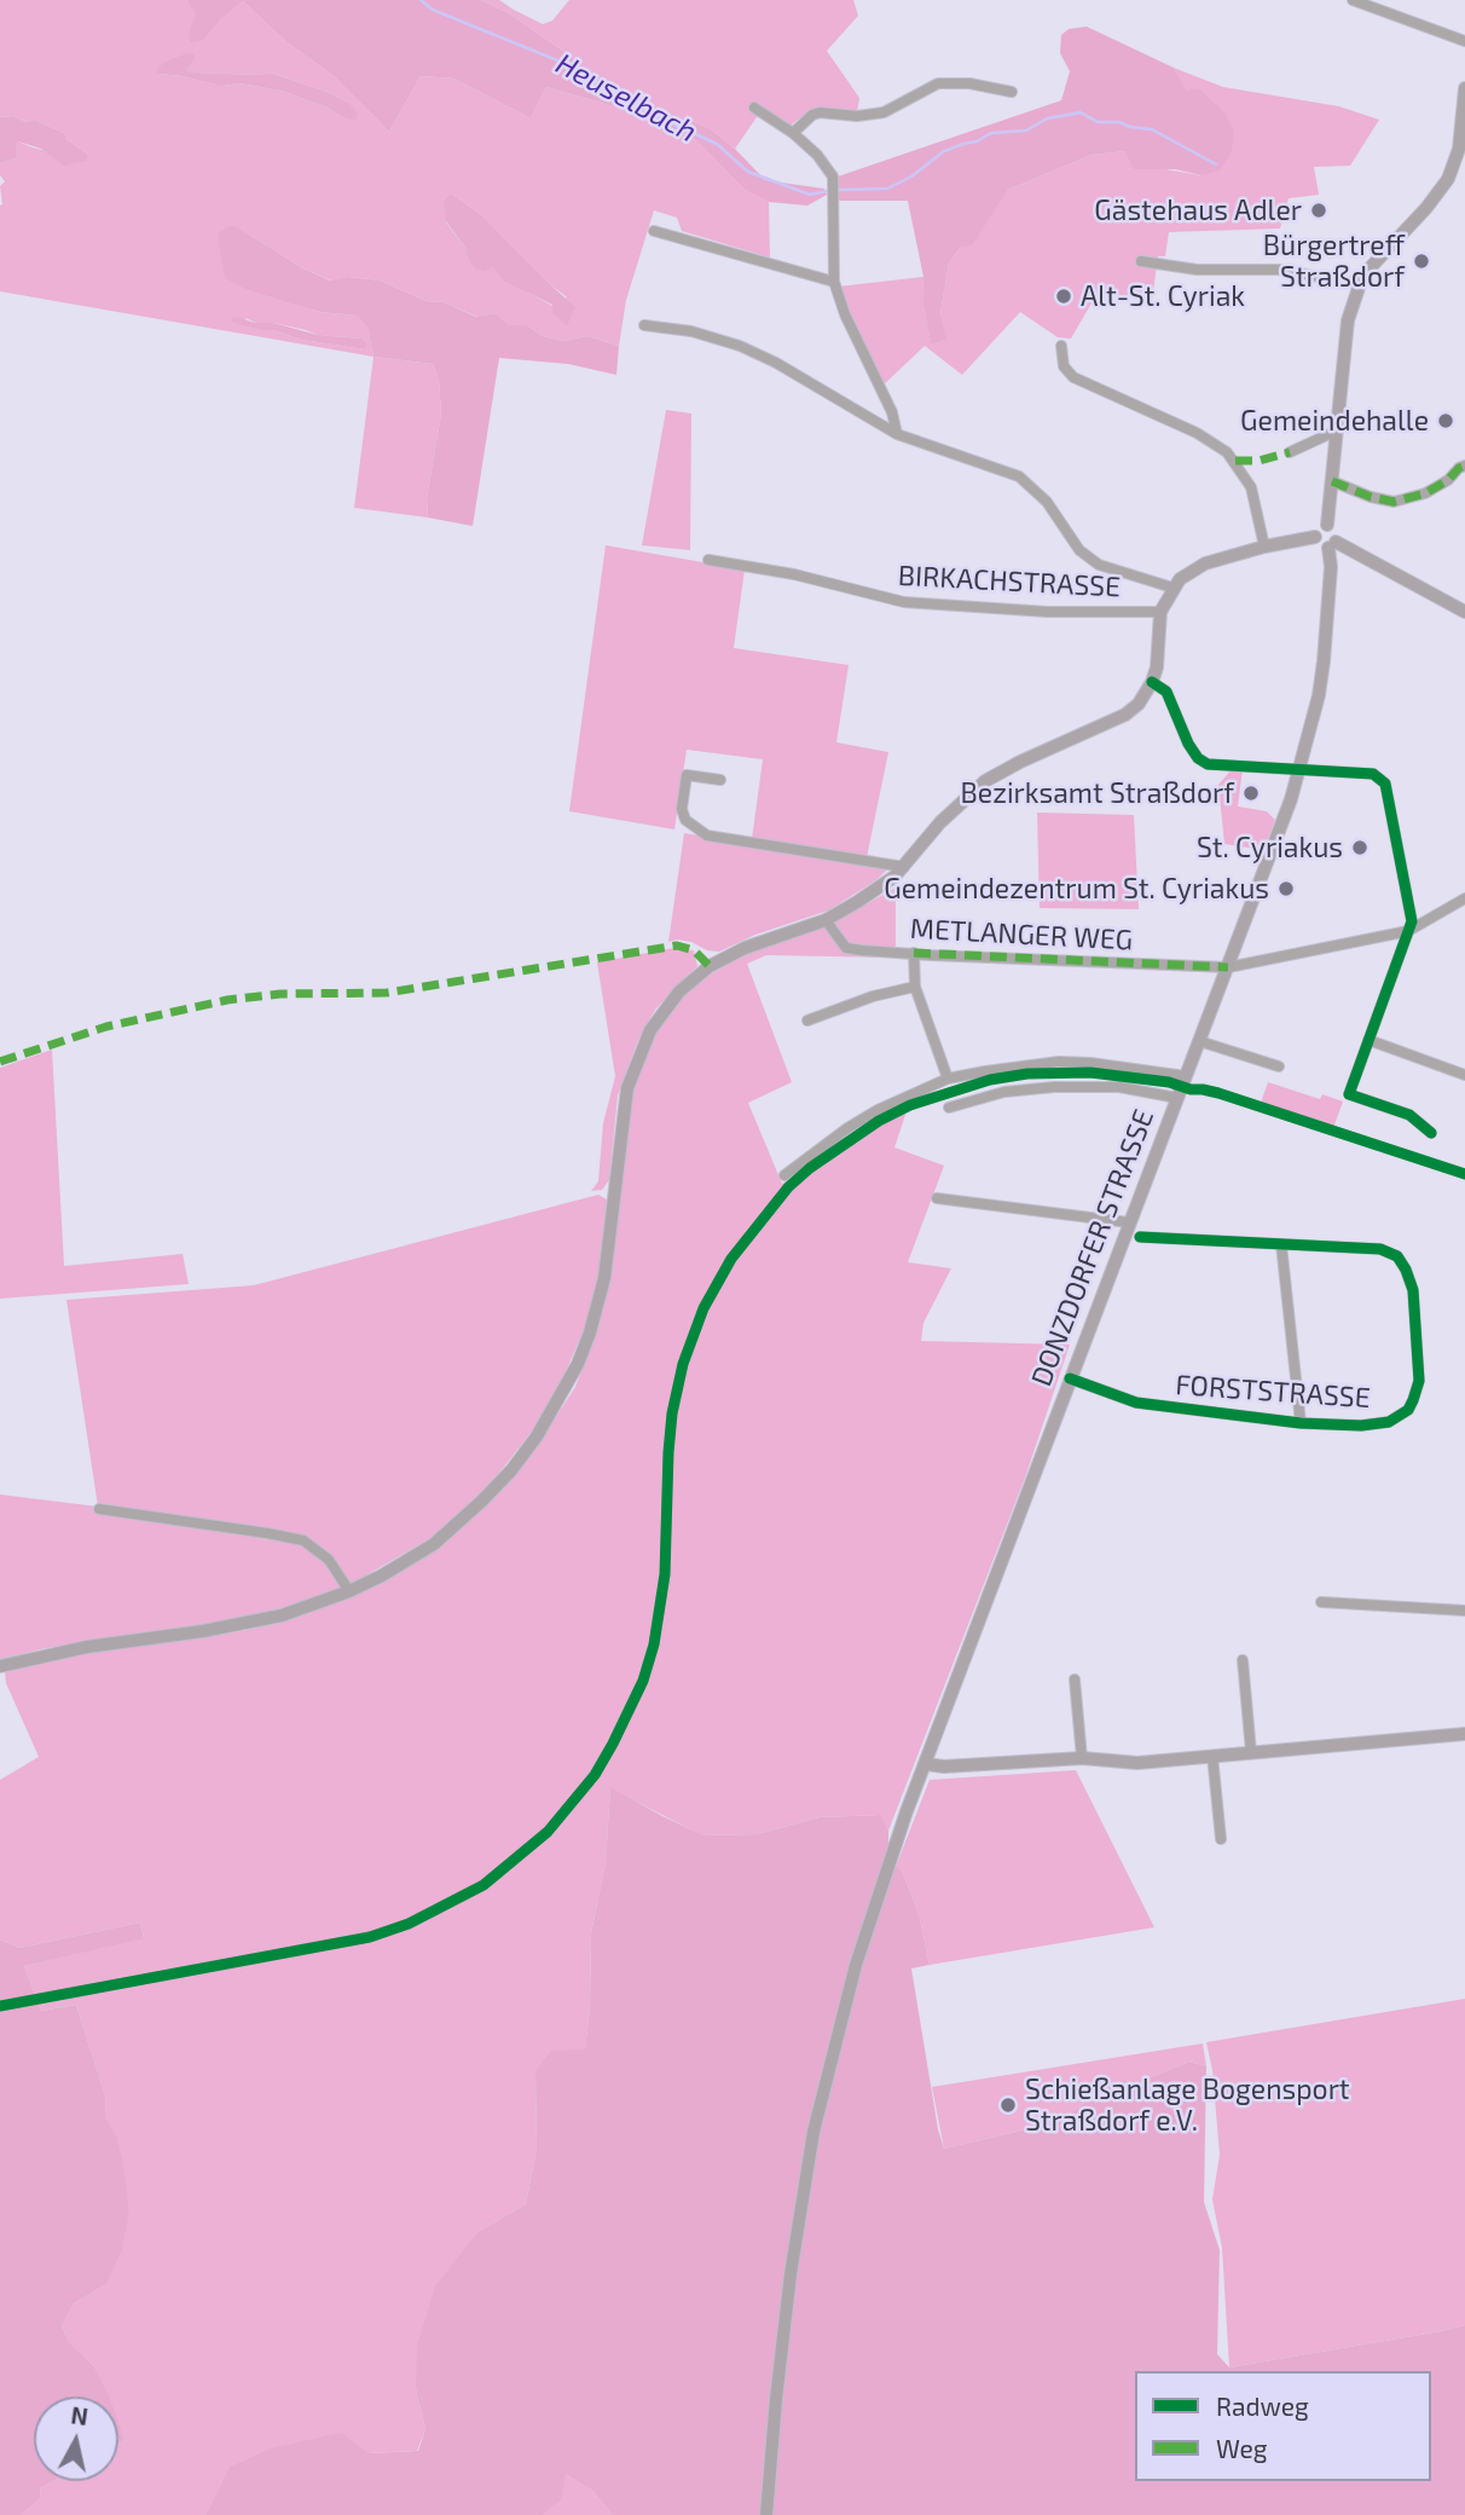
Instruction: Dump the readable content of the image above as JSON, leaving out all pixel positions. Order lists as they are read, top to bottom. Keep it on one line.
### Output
{"streets":{"main road":["DONZDORFER STRASSE"],"street":["BIRKACHSTRASSE","METLANGER WEG","FORSTSTRASSE"]},"crossings":[["METLANGER WEG","DONZDORFER STRASSE"],["DONZDORFER STRASSE","FORSTSTRASSE"]],"water":["Heuselbach"],"places":["Gästehaus Adler","Bürgertreff Straßdorf","Alt-St. Cyriak","Gemeindehalle","Bezirksamt Straßdorf","St. Cyriakus","Gemeindezentrum St. Cyriakus","Schießanlage Bogensport Straßdorf e.V."],"legend":["Radweg","Weg"],"north":"top"}
